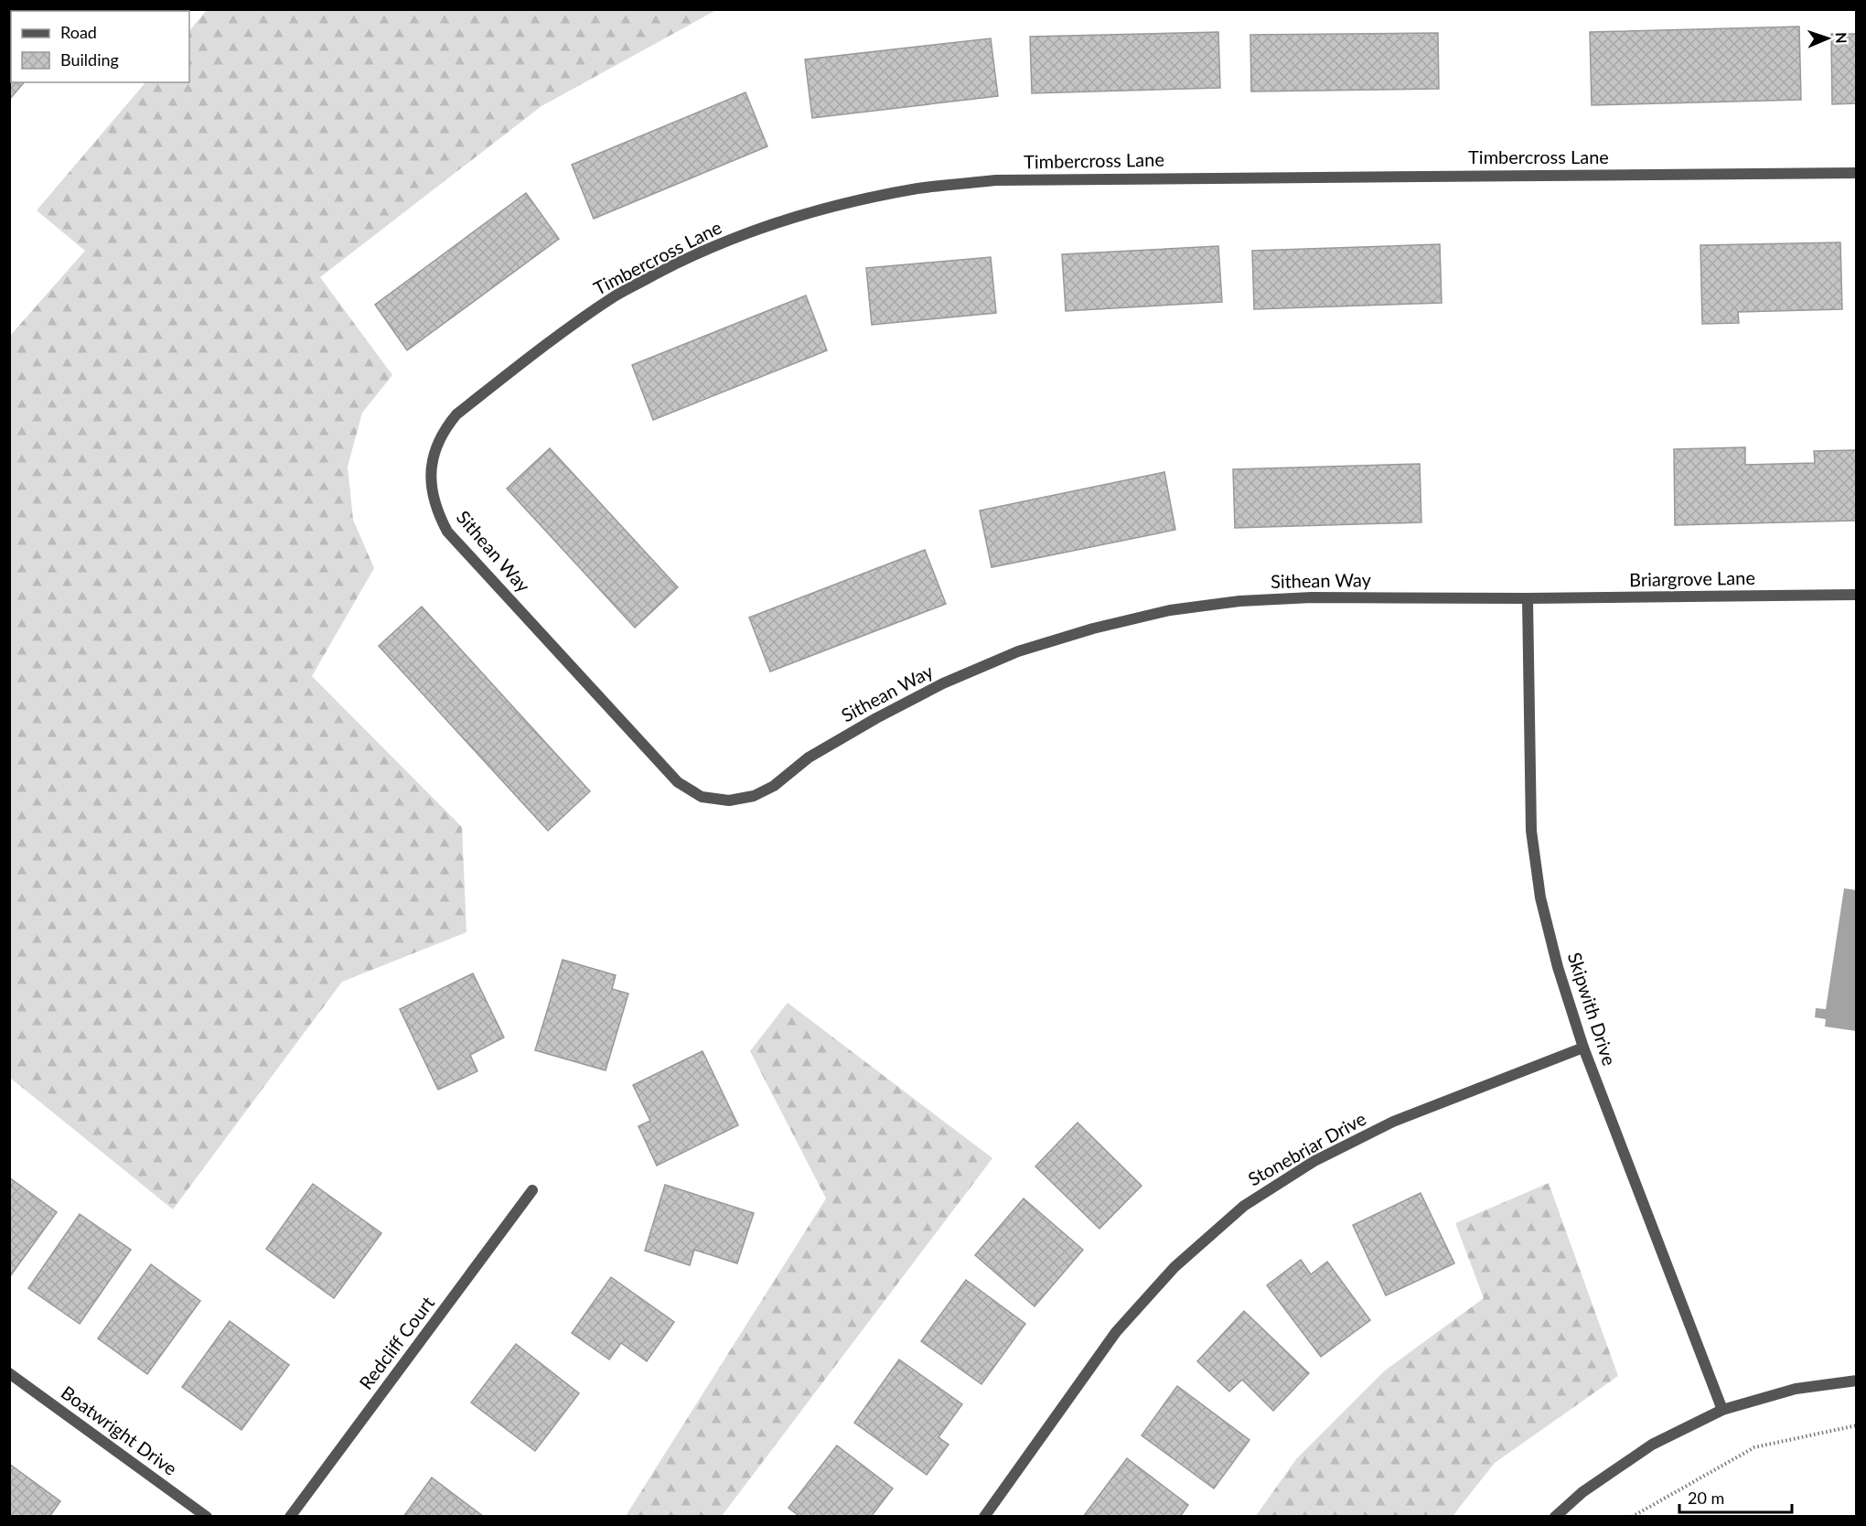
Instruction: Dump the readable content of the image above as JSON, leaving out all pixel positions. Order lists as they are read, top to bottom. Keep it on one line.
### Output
{"streets":{"street":["Timbercross Lane","Sithean Way","Briargrove Lane","Skipwith Drive","Stonebriar Drive","Redcliff Court","Boatwright Drive"]},"crossings":[["Timbercross Lane","Sithean Way"],["Sithean Way","Briargrove Lane"],["Sithean Way","Skipwith Drive"],["Briargrove Lane","Skipwith Drive"],["Skipwith Drive","Stonebriar Drive"]],"legend":["Road","Building"],"scale_bar":"20 m","north":"right"}
